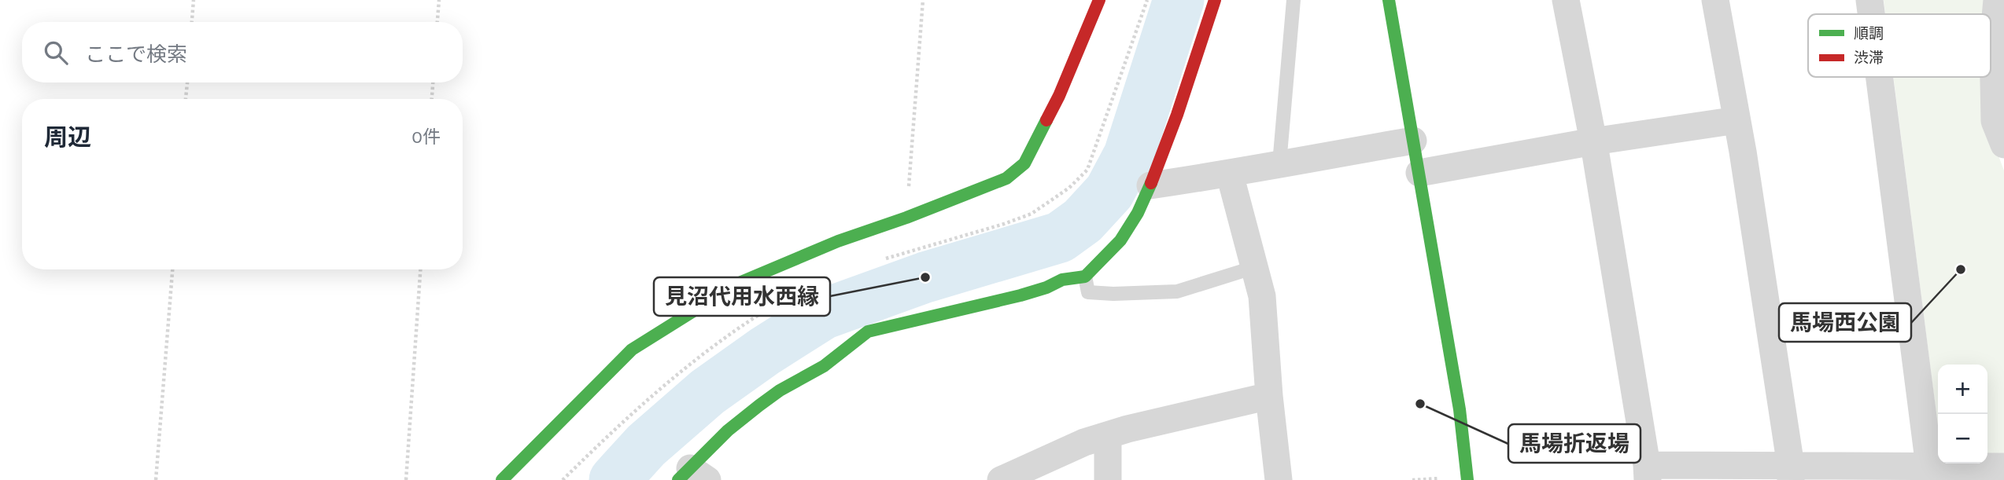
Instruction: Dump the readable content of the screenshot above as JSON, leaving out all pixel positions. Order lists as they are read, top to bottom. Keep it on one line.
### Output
{"places":["馬場西公園","見沼代用水西縁","馬場折返場"],"legend":["順調","渋滞"],"page":{"search":"ここで検索","heading":["周辺","0件"],"map_buttons":["+","−"]}}
